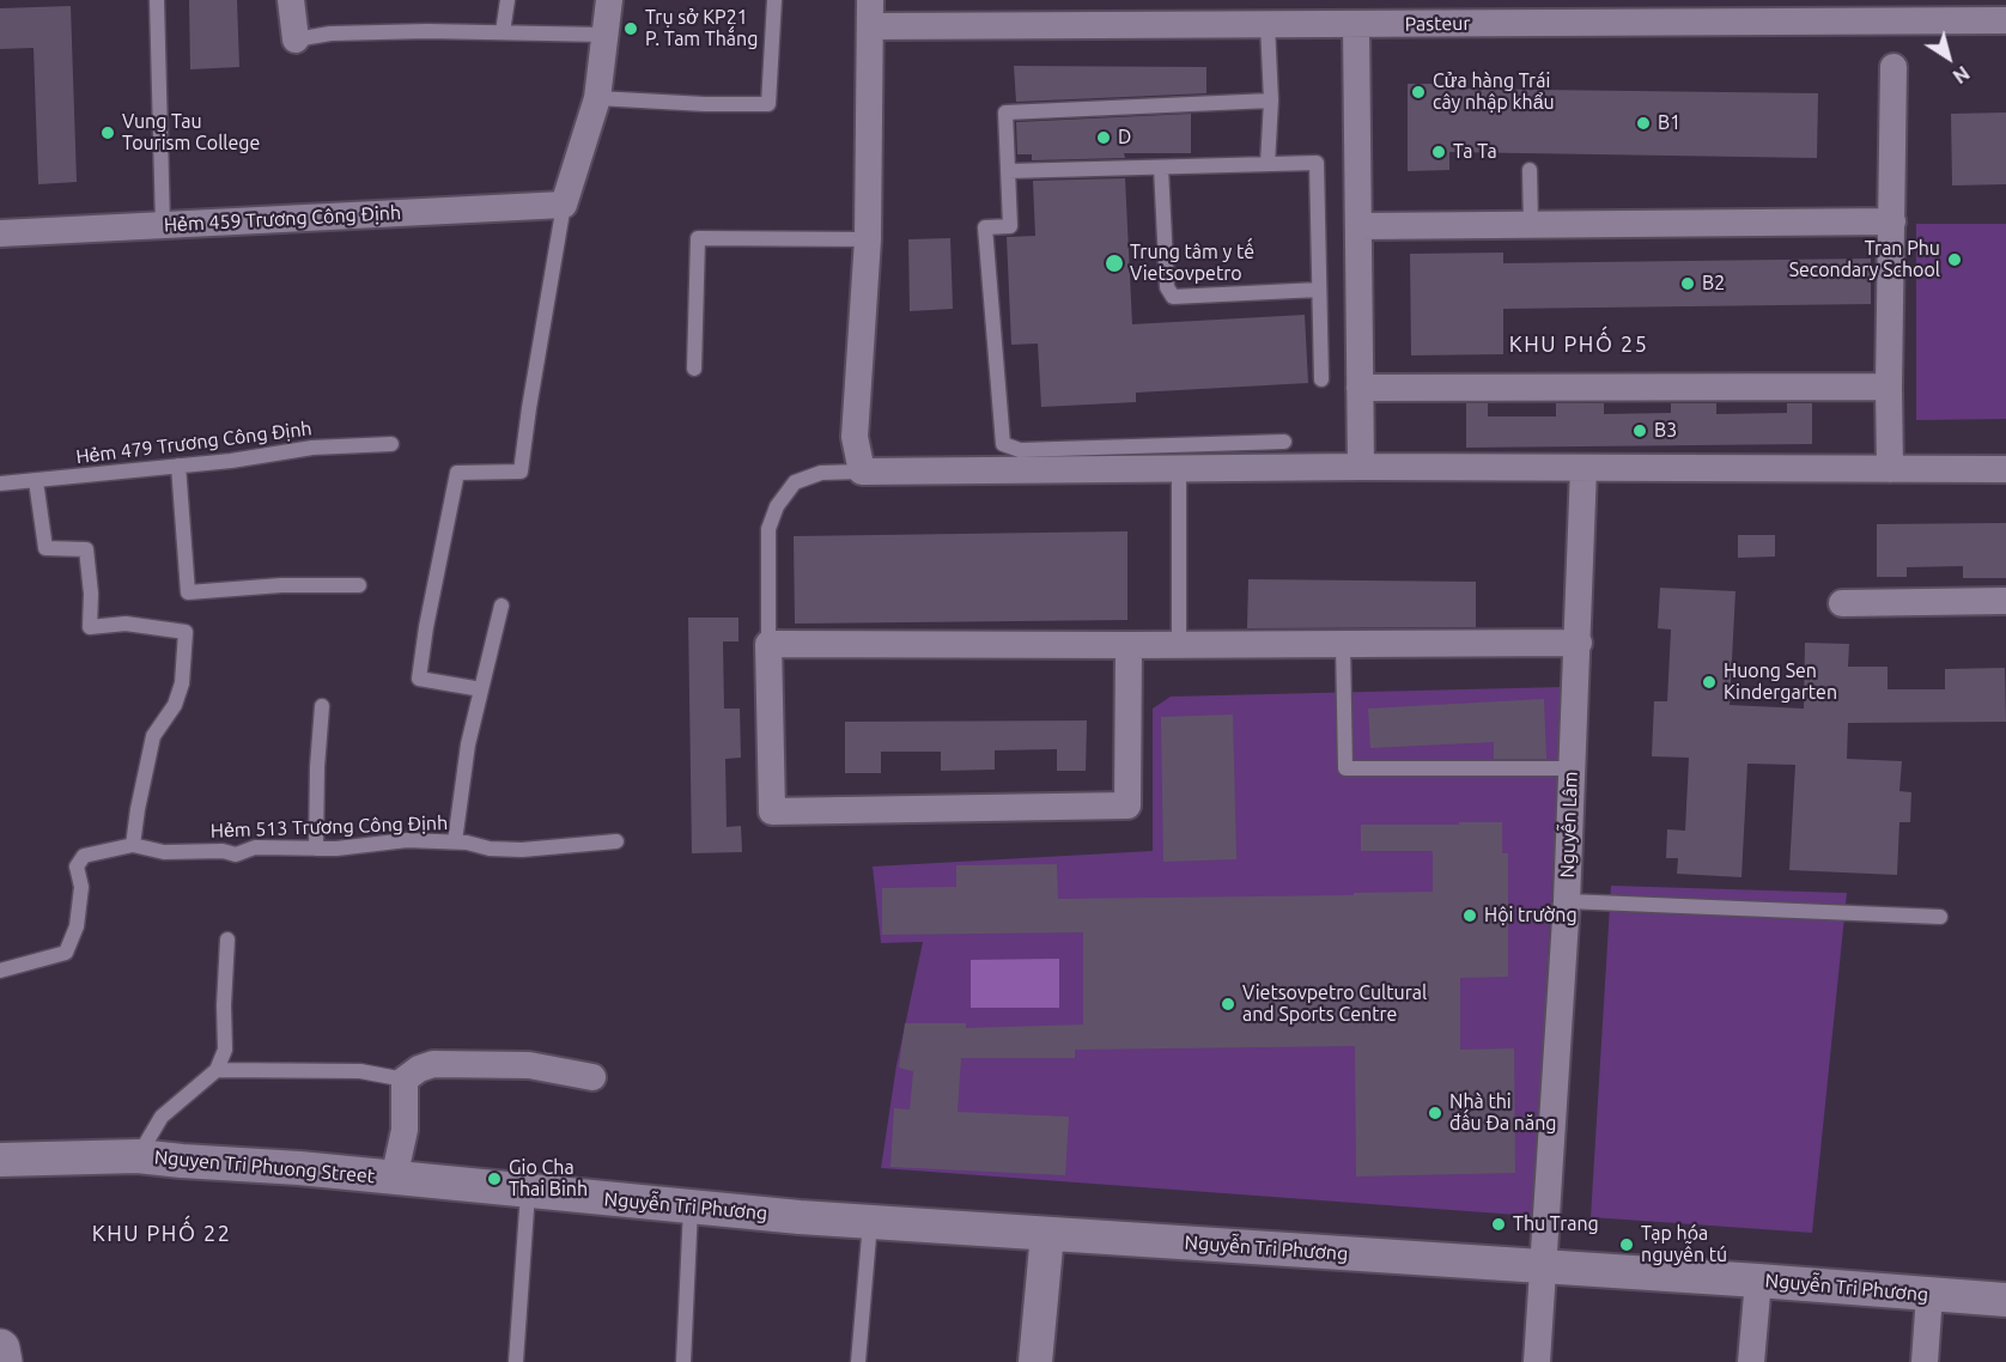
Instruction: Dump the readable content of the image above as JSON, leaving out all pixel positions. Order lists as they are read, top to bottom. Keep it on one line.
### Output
{"streets":{"street":["Pasteur","Hẻm 459 Trương Công Định","Nguyễn Lâm","Nguyen Tri Phuong Street","Nguyễn Tri Phương"],"lane":["Hẻm 479 Trương Công Định","Hẻm 513 Trương Công Định"]},"crossings":[["Nguyễn Lâm","Nguyễn Tri Phương"],["Nguyen Tri Phuong Street","Nguyễn Tri Phương"]],"districts":["KHU PHỐ 25","KHU PHỐ 22"],"places":["Trụ sở KP21 P. Tam Thắng","Cửa hàng Trái cây nhập khẩu","B1","Vung Tau Tourism College","D","Ta Ta","Tran Phu Secondary School","Trung tâm y tế Vietsovpetro","B2","B3","Huong Sen Kindergarten","Hội trường","Vietsovpetro Cultural and Sports Centre","Nhà thi đấu Đa năng","Gio Cha Thai Binh","Thu Trang","Tạp hóa nguyễn tú"],"north":"bottom right"}
